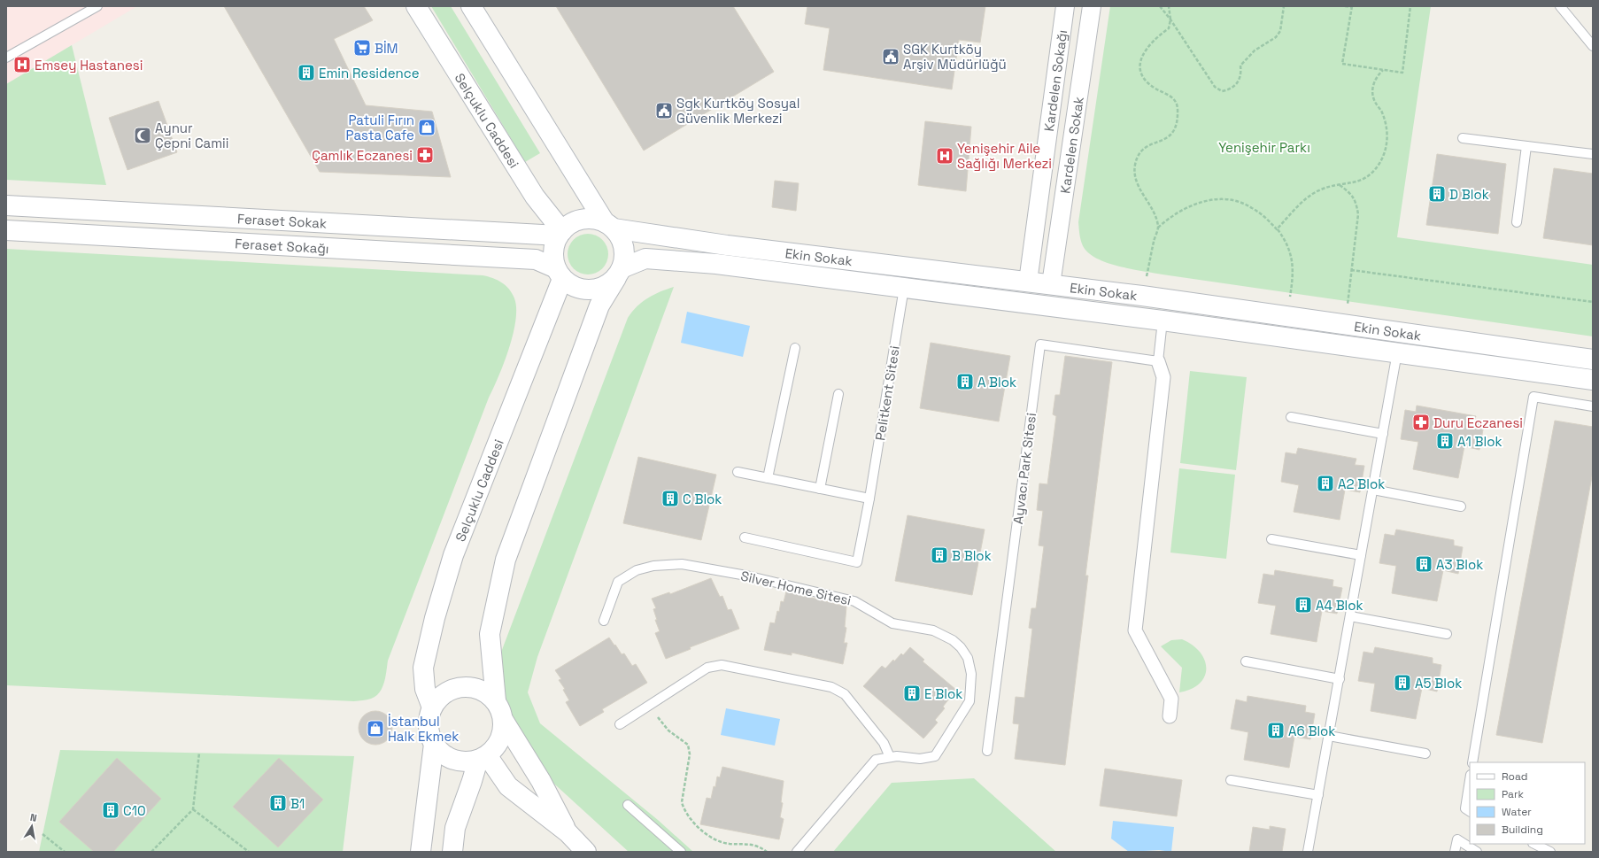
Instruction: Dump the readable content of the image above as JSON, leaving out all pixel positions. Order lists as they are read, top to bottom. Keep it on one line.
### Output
{"streets":{"main road":["Selçuklu Caddesi","Feraset Sokak","Feraset Sokağı","Ekin Sokak"],"street":["Kardelen Sokağı","Kardelen Sokak"],"lane":["Pelitkent Sitesi","Ayvacı Park Sitesi","Silver Home Sitesi"]},"crossings":[["Kardelen Sokağı","Ekin Sokak"],["Selçuklu Caddesi","Feraset Sokak"],["Selçuklu Caddesi","Feraset Sokağı"],["Selçuklu Caddesi","Ekin Sokak"],["Kardelen Sokak","Ekin Sokak"],["Feraset Sokak","Feraset Sokağı"],["Feraset Sokak","Ekin Sokak"],["Feraset Sokağı","Ekin Sokak"],["Ekin Sokak","Pelitkent Sitesi"]],"parks":["Yenişehir Parkı"],"places":{"supermarket":["BİM"],"public building":["SGK Kurtköy Arşiv Müdürlüğü","Sgk Kurtköy Sosyal Güvenlik Merkezi"],"hospital":["Emsey Hastanesi","Yenişehir Aile Sağlığı Merkezi"],"building":["Emin Residence","D Blok","A Blok","A1 Blok","A2 Blok","C Blok","B Blok","A3 Blok","A4 Blok","A5 Blok","E Blok","A6 Blok","B1","C10"],"shop":["Patuli Fırın Pasta Cafe","İstanbul Halk Ekmek"],"mosque":["Aynur Çepni Camii"],"pharmacy":["Çamlık Eczanesi","Duru Eczanesi"]},"legend":["Road","Park","Water","Building"],"north":"top"}
